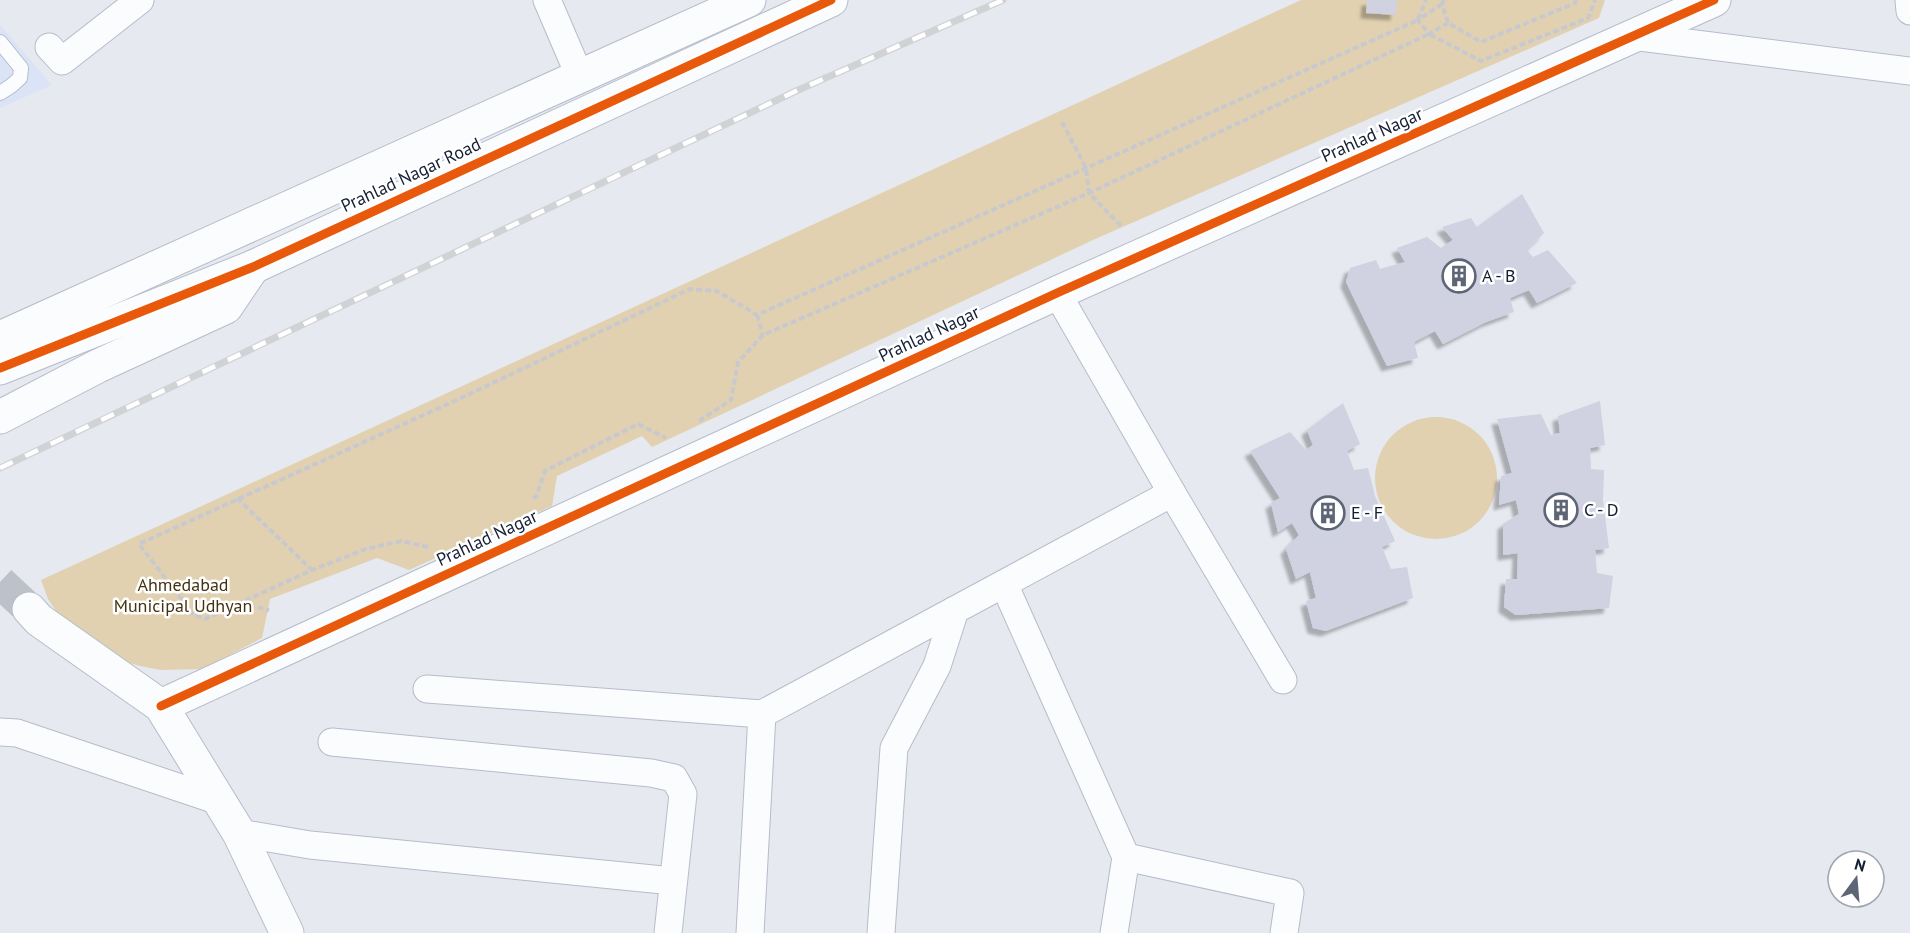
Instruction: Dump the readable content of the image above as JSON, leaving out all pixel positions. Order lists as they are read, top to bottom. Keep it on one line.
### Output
{"streets":{"street":["Prahlad Nagar","Prahlad Nagar Road"]},"parks":["Ahmedabad Municipal Udhyan"],"places":{"building":["A - B","C - D","E - F"]},"north":"top"}
